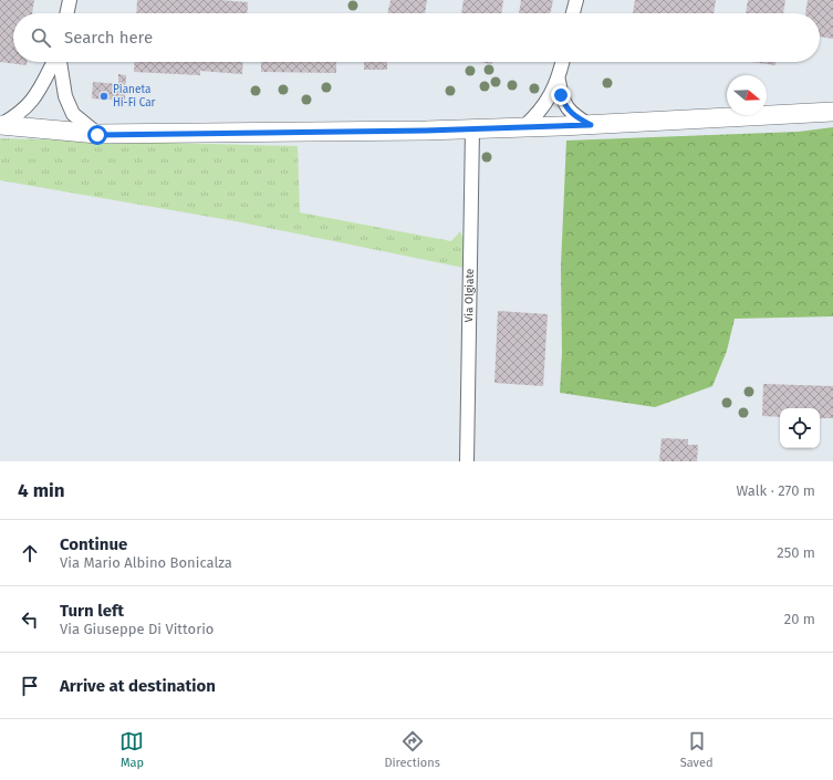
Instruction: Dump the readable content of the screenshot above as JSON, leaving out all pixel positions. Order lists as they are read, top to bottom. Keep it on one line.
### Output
{"streets":{"street":["Via Olgiate"]},"places":["Pianeta Hi-Fi Car"],"north":"right","page":{"search":"Search here","heading":["4 min","Walk · 270 m"],"list":[["Continue","Via Mario Albino Bonicalza","250 m"],["Turn left","Via Giuseppe Di Vittorio","20 m"],"Arrive at destination"],"nav":["Map","Directions","Saved"]}}
